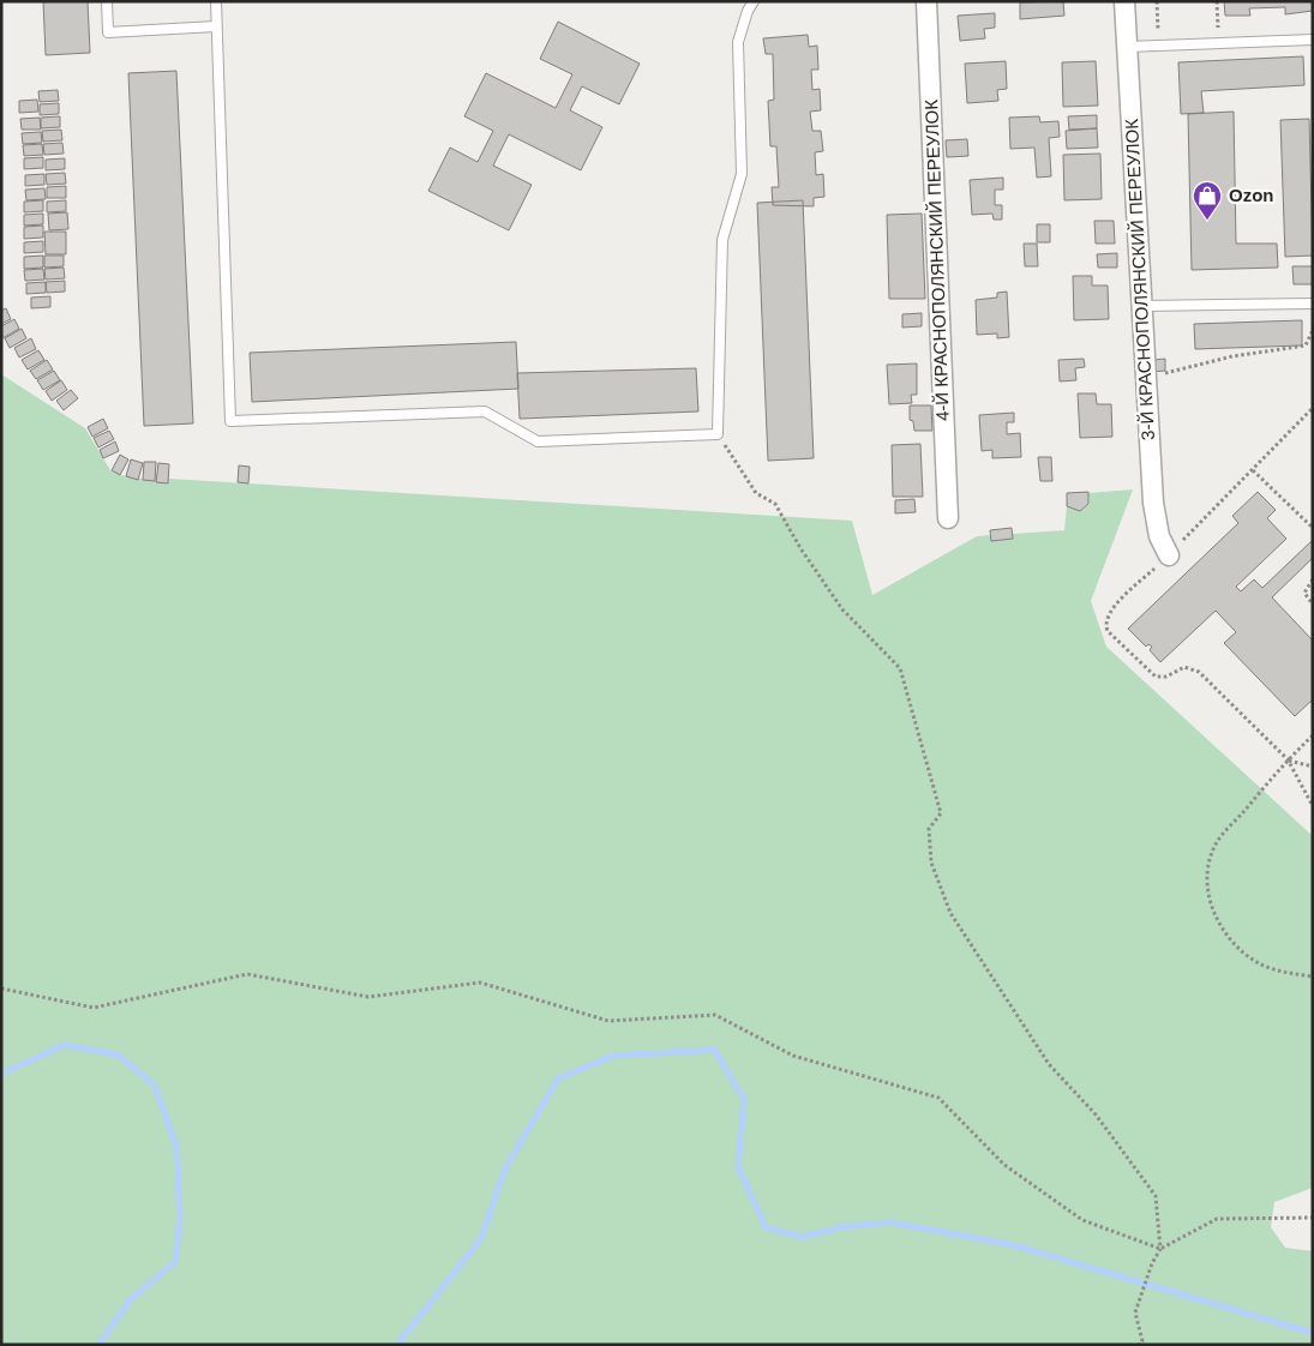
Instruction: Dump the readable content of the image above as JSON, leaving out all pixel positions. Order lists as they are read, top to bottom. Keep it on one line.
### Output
{"streets":{"street":["4-Й КРАСНОПОЛЯНСКИЙ ПЕРЕУЛОК","3-Й КРАСНОПОЛЯНСКИЙ ПЕРЕУЛОК"]},"places":{"shop":["Ozon"]}}
